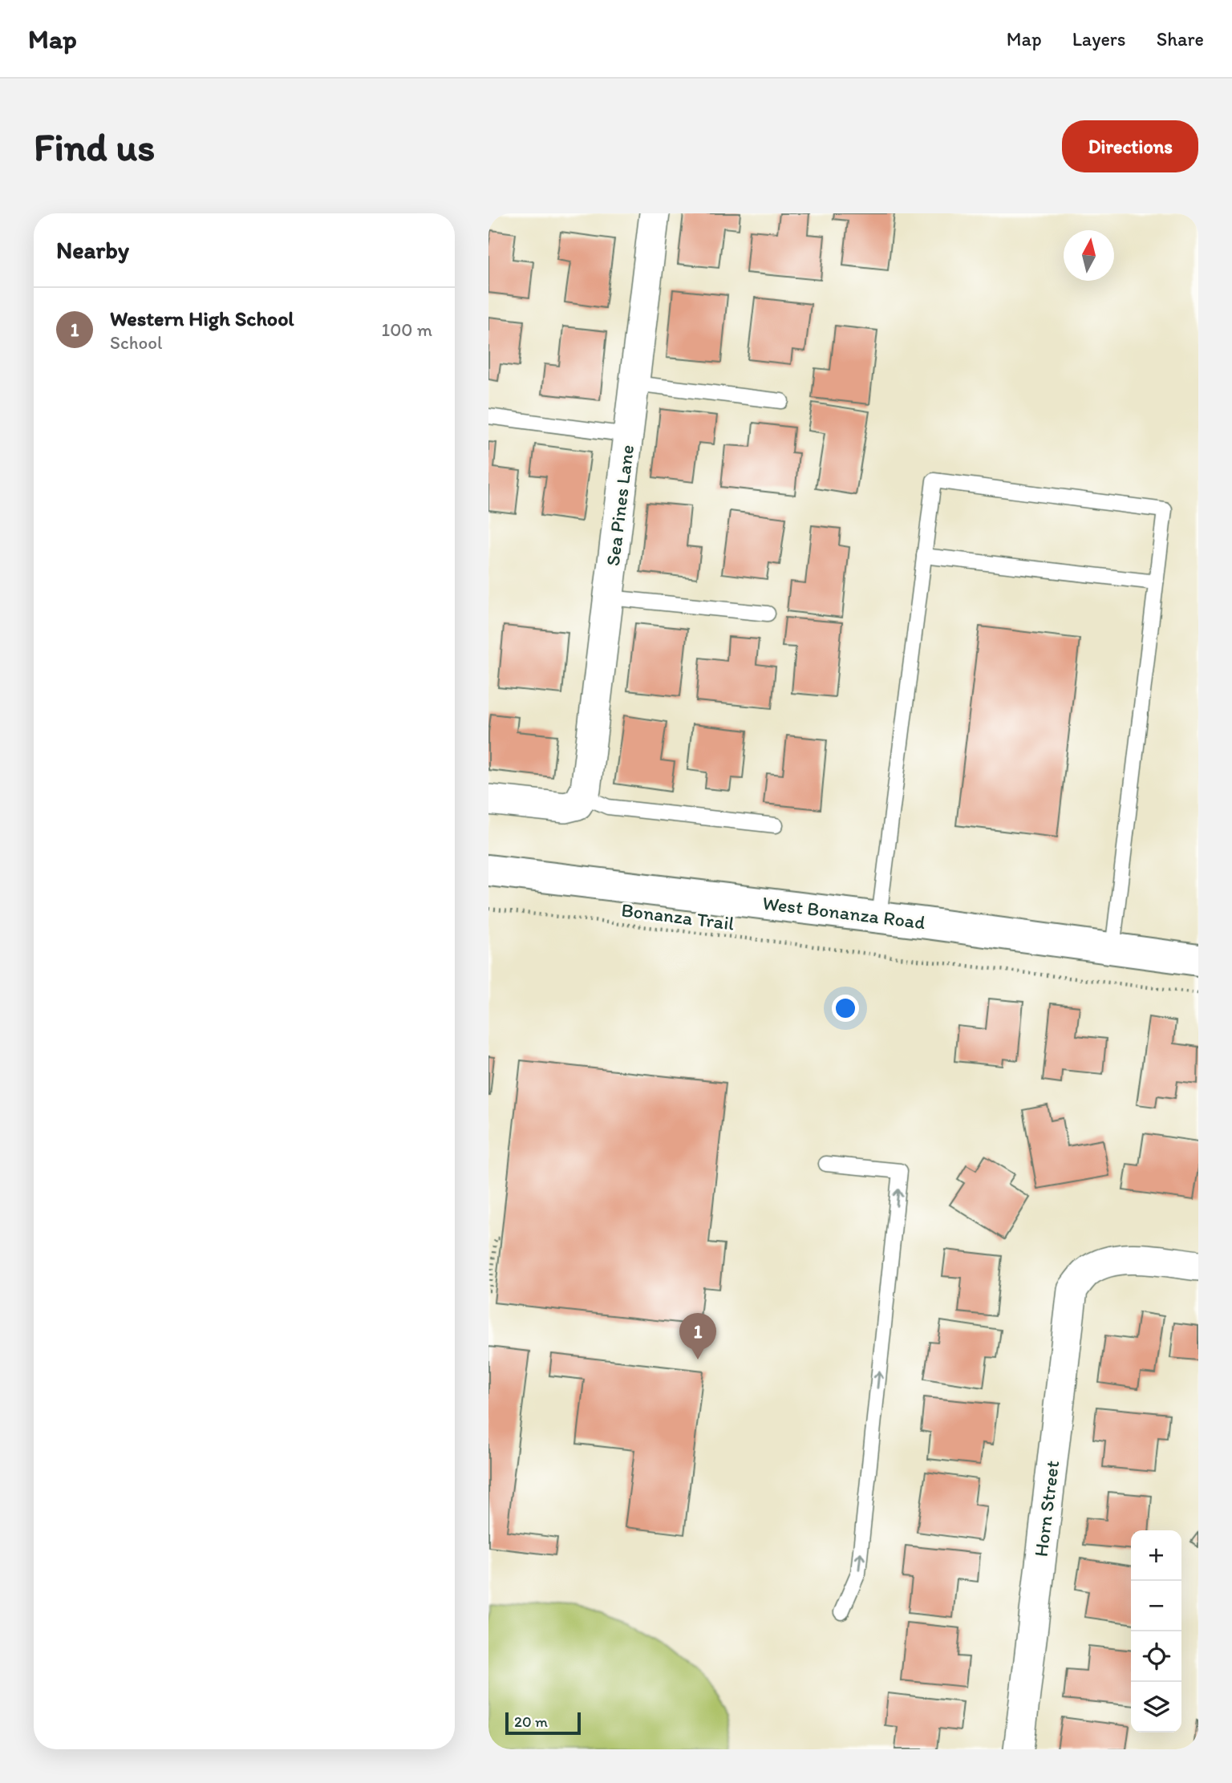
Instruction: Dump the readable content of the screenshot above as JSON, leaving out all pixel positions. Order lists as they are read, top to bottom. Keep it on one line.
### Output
{"streets":{"street":["Sea Pines Lane","West Bonanza Road","Horn Street"],"path":["Bonanza Trail"]},"scale_bar":"20 m","north":"top","page":{"header":"Map","nav":["Map","Layers","Share"],"buttons":"Directions","title":"Find us","heading":"Nearby","list":[{"mark":"1","name":"Western High School","note":"School","value":"100 m"}],"pins":"1","map_buttons":["+","−"],"scale":"20 m"}}
